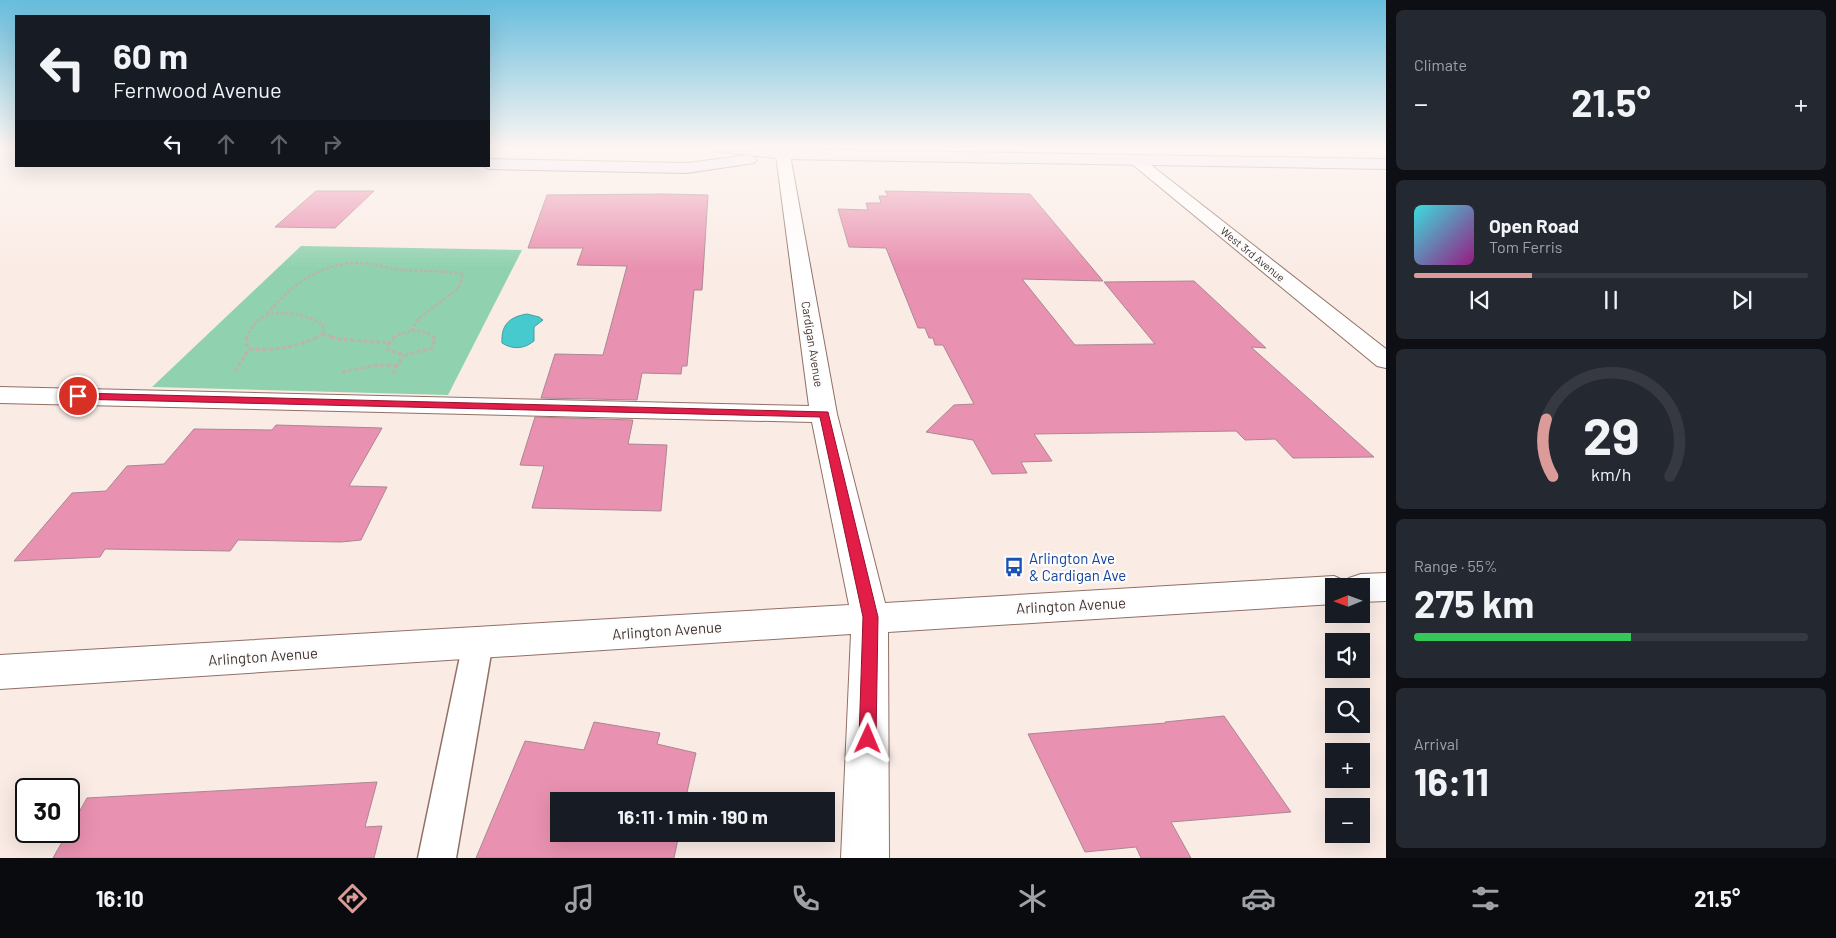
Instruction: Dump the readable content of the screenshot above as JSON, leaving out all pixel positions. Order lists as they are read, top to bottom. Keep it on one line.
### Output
{"streets":{"street":["West 3rd Avenue","Cardigan Avenue","Arlington Avenue"]},"crossings":[["Cardigan Avenue","Arlington Avenue"]],"places":{"bus stop":["Arlington Ave & Cardigan Ave"]},"north":"left","page":{"tile":["Climate",["Range · 55%","275 km"],["Arrival","16:11"]],"turn":["60 m","Fernwood Avenue"],"heat":["−","21.5°","+"],"song":["Open Road","Tom Ferris"],"map_buttons":["+","−"],"limit":"30","trip":"16:11 · 1 min · 190 m","tabs":["16:10","21.5°"],"gauge":["29","km/h"]}}
